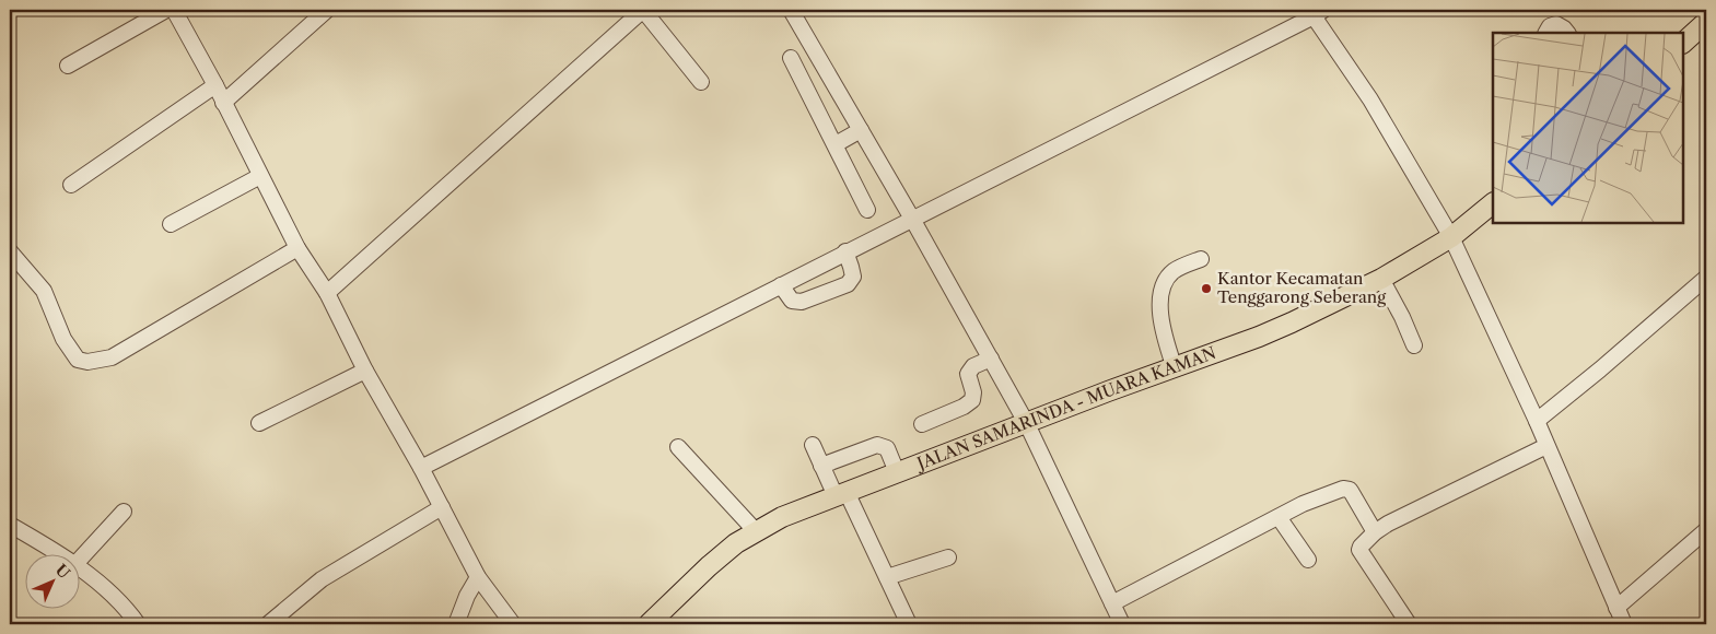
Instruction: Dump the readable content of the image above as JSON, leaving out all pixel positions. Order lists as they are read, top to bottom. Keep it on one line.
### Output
{"streets":{"main road":["JALAN SAMARINDA - MUARA KAMAN"]},"places":["Kantor Kecamatan Tenggarong Seberang"],"north":"top right"}
